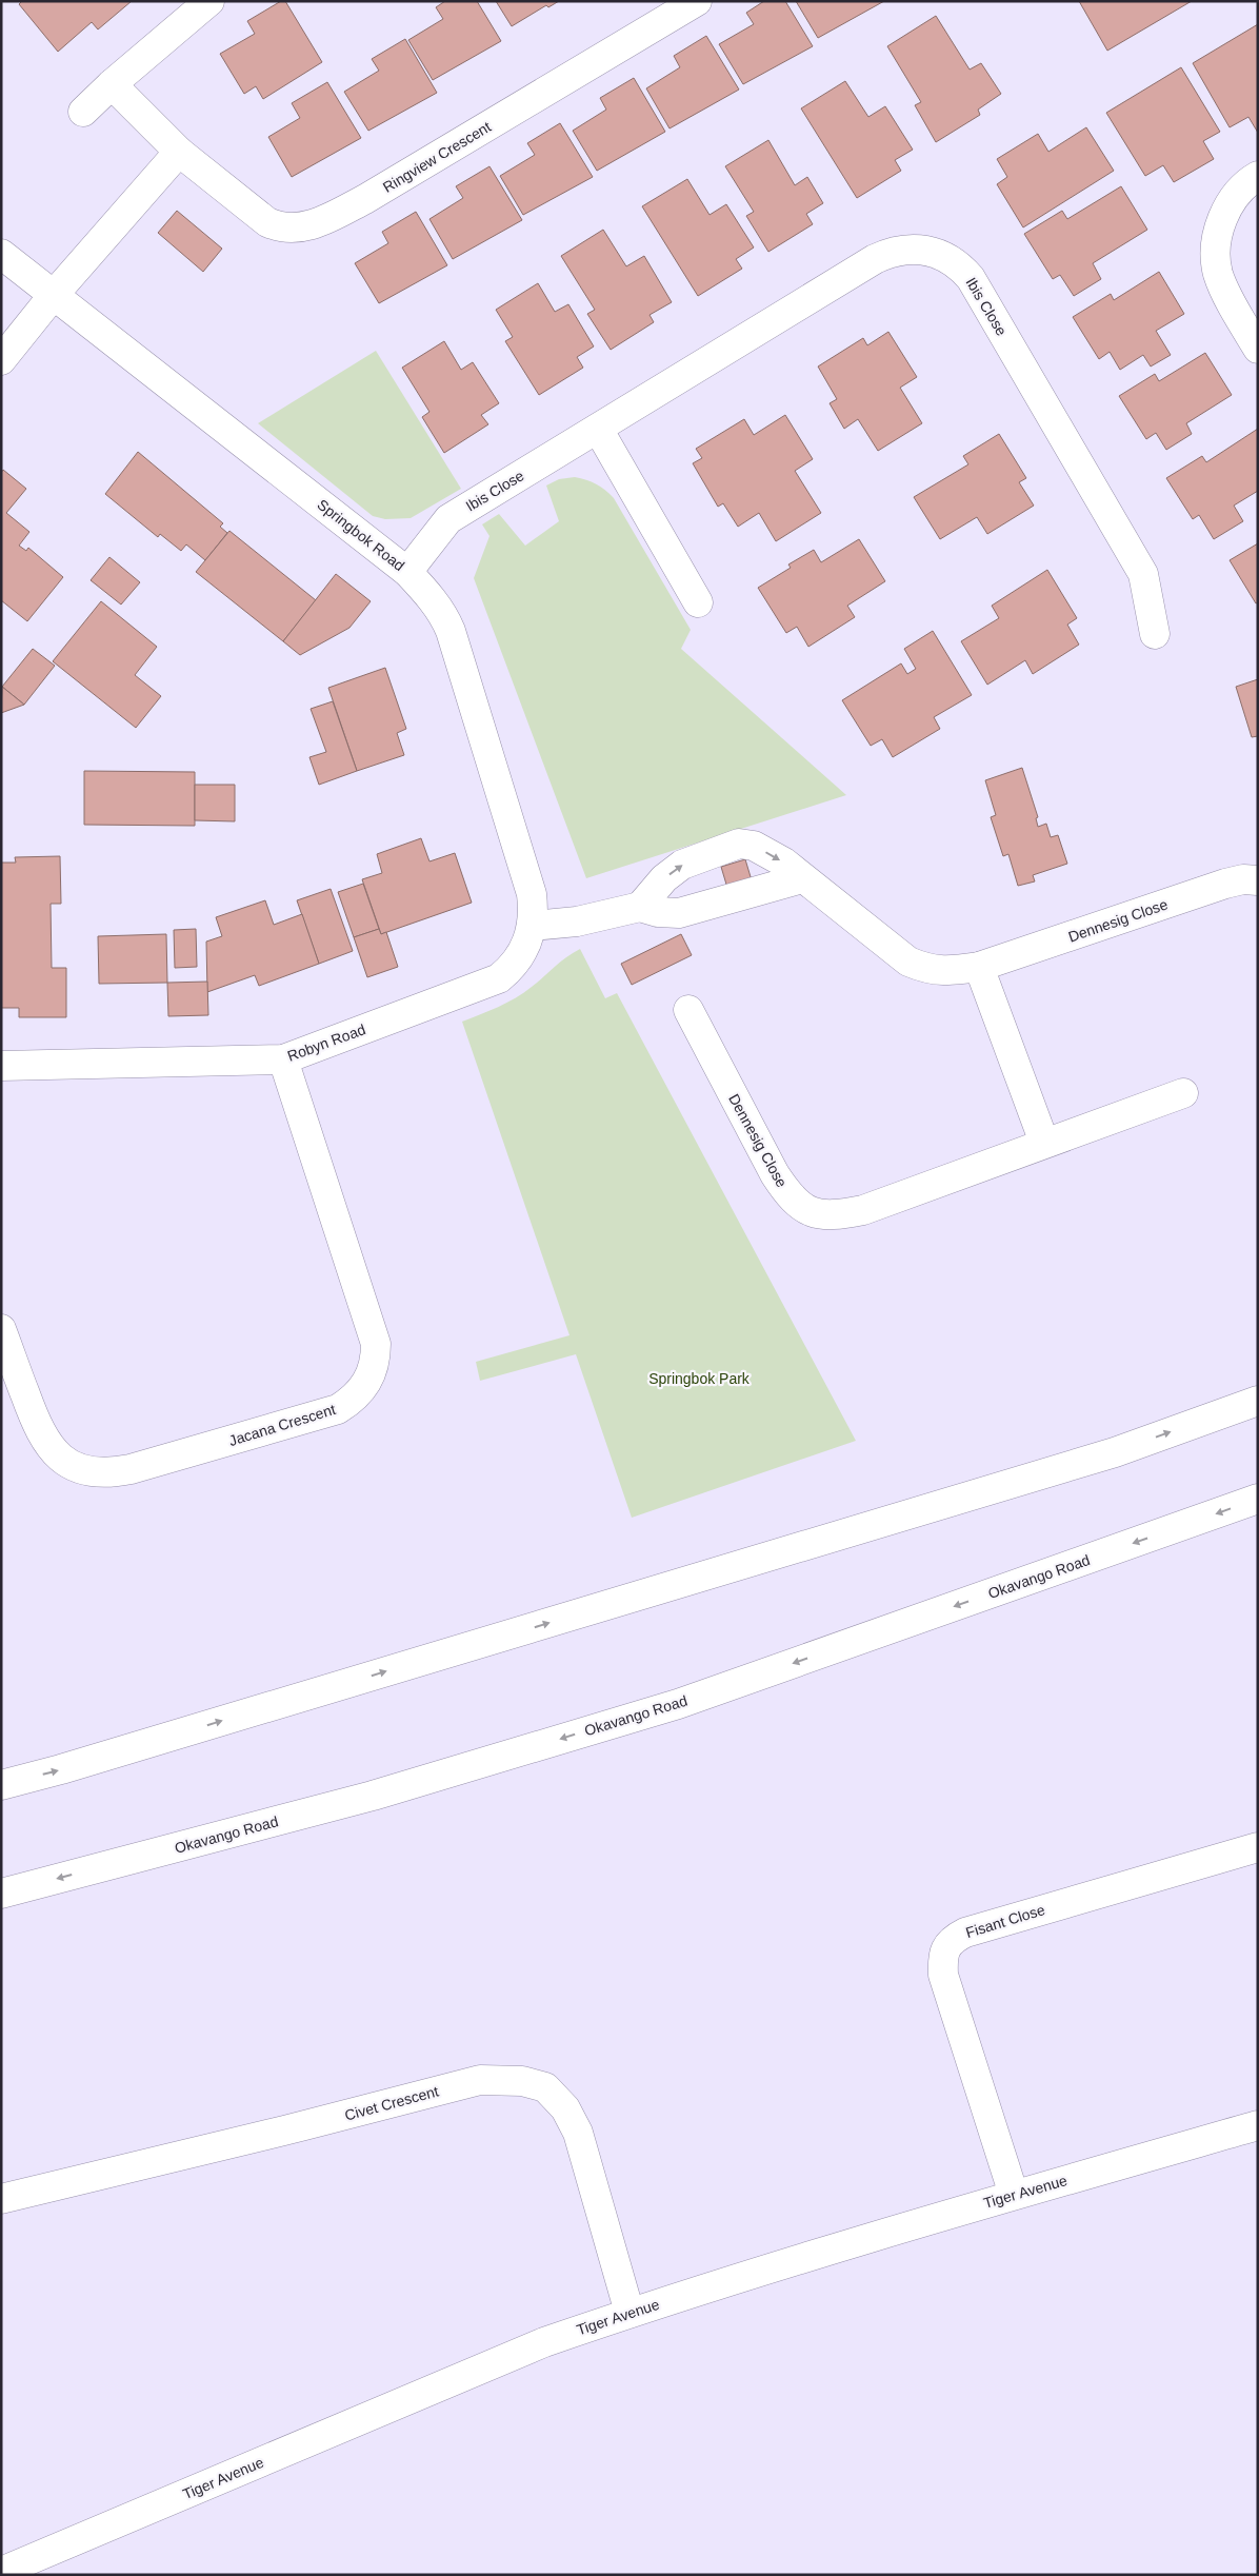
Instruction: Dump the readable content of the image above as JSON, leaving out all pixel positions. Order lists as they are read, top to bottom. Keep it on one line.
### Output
{"streets":{"street":["Ringview Crescent","Ibis Close","Springbok Road","Dennesig Close","Robyn Road","Jacana Crescent","Okavango Road","Fisant Close","Civet Crescent","Tiger Avenue"]},"crossings":[["Ibis Close","Springbok Road"],["Springbok Road","Robyn Road"],["Robyn Road","Jacana Crescent"],["Fisant Close","Tiger Avenue"],["Civet Crescent","Tiger Avenue"]],"parks":["Springbok Park"]}
